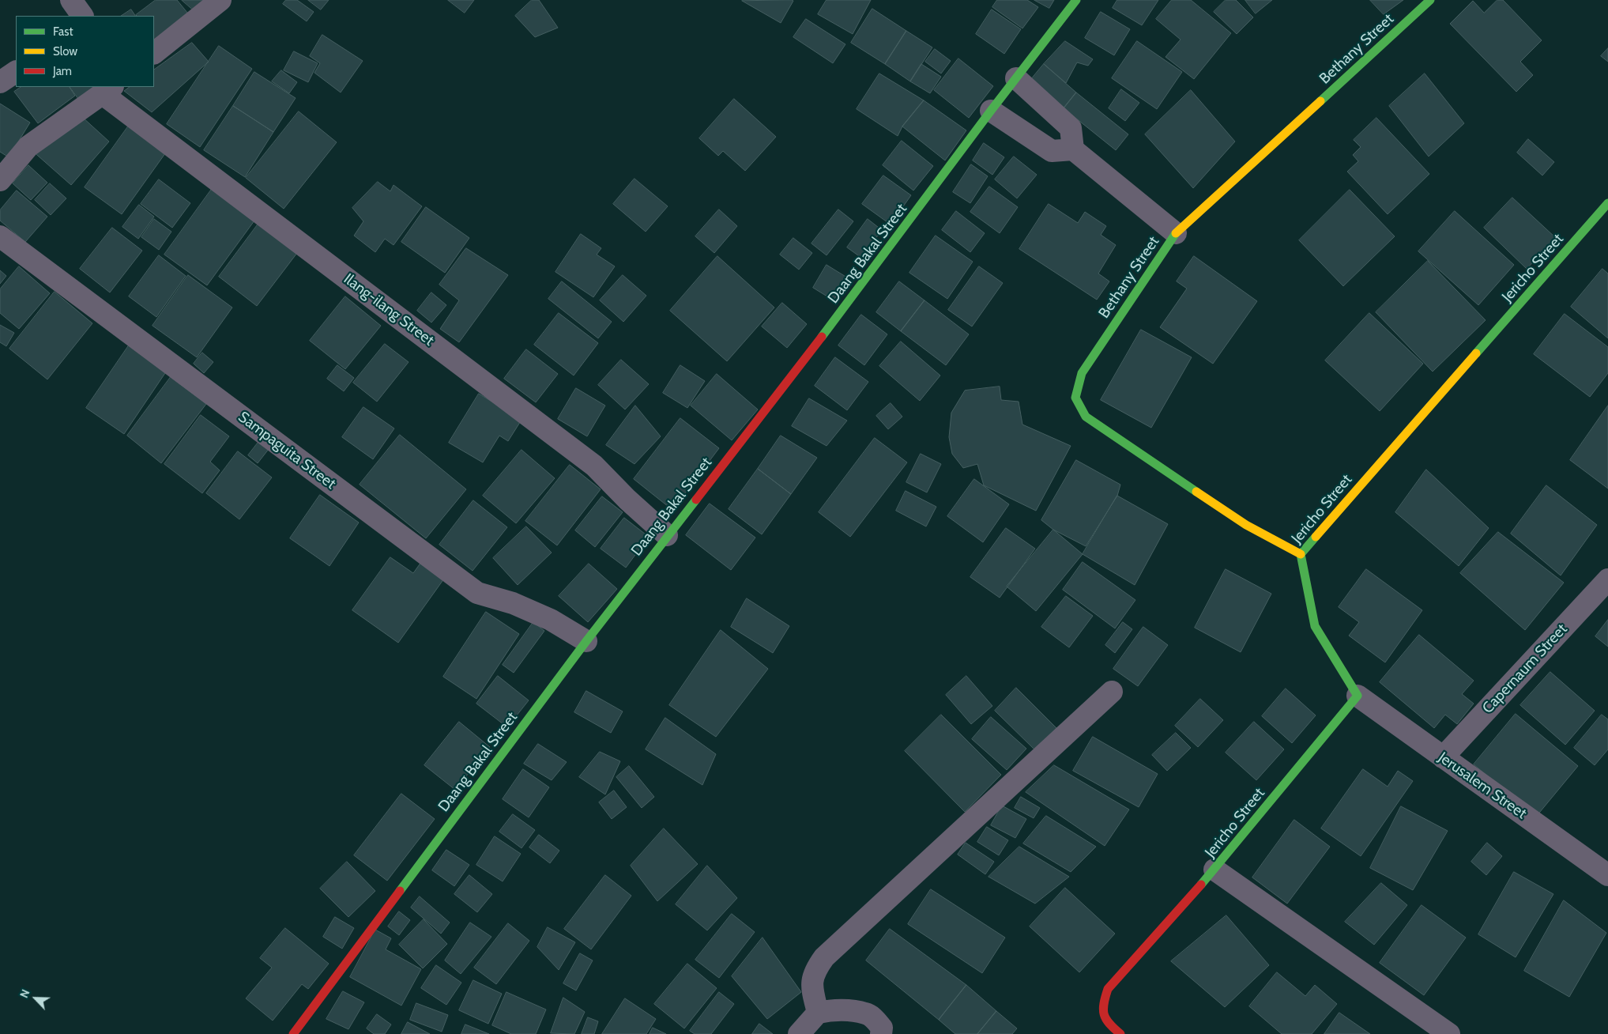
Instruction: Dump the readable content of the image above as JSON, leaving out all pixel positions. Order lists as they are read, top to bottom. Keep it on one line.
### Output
{"streets":{"street":["Bethany Street","Daang Bakal Street","Jericho Street","Ilang-ilang Street","Sampaguita Street","Capernaum Street","Jerusalem Street"]},"crossings":[["Bethany Street","Jericho Street"],["Daang Bakal Street","Ilang-ilang Street"],["Daang Bakal Street","Sampaguita Street"],["Jericho Street","Jerusalem Street"],["Capernaum Street","Jerusalem Street"]],"legend":["Fast","Slow","Jam"],"north":"top left"}
